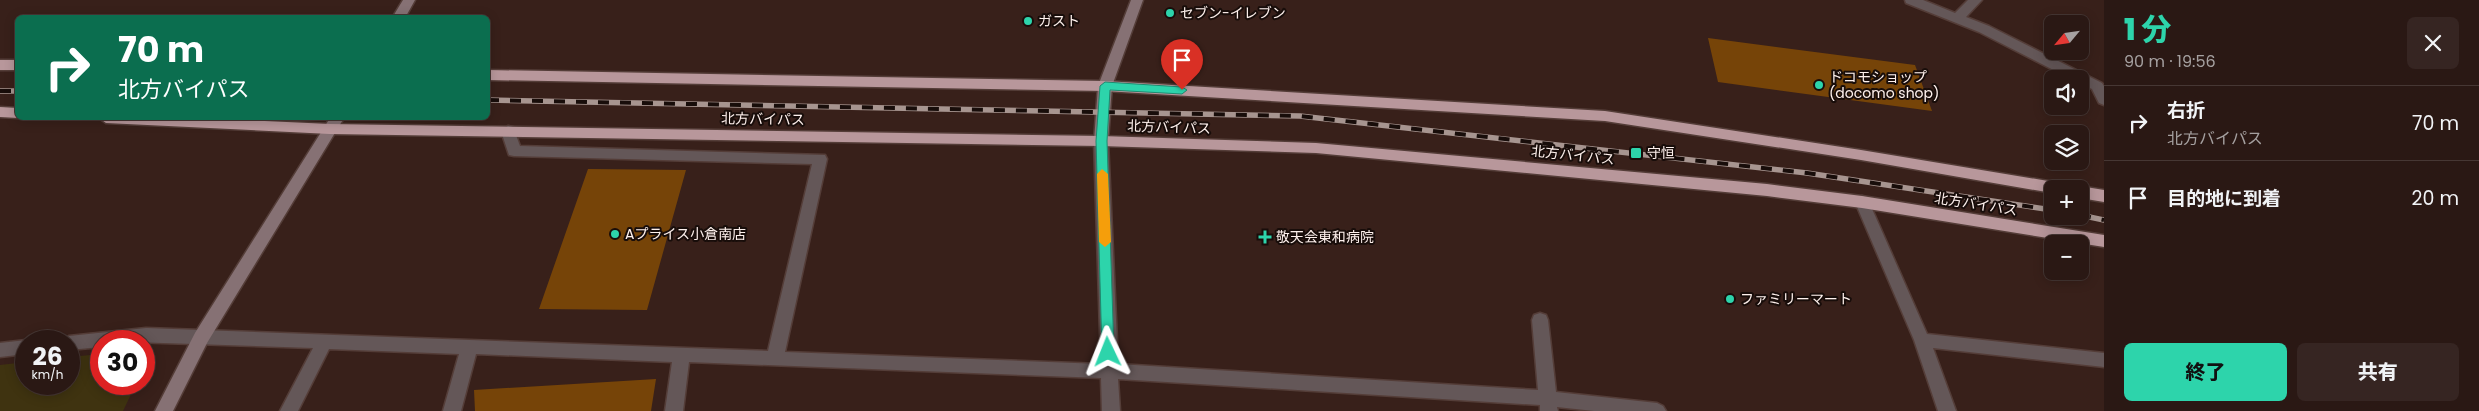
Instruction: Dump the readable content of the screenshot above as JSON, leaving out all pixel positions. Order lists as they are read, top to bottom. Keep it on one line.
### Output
{"streets":{"highway":["北方バイパス"]},"places":{"other":["セブン-イレブン","ガスト","ドコモショップ (docomo shop)","Aプライス小倉南店","ファミリーマート"],"transit":["守恒"],"health":["敬天会東和病院"]},"north":"bottom left","page":{"heading":["1 分","90 m · 19:56"],"map_buttons":["+","−"],"turn":["70 m","北方バイパス"],"list":[{"name":"右折","note":"北方バイパス","value":"70 m"},{"name":"目的地に到着","value":"20 m"}],"speed":"26 km/h","limit":"30","buttons":["終了","共有"]}}
